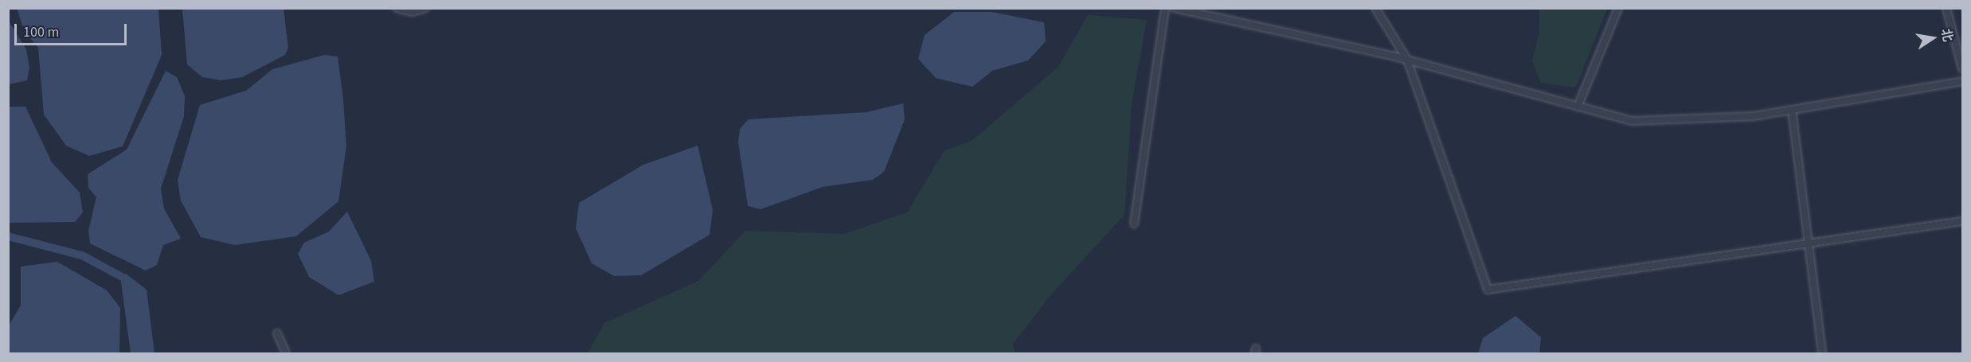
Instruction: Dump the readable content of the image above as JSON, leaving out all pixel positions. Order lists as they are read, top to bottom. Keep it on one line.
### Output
{"scale_bar":"100 m","north":"right"}
